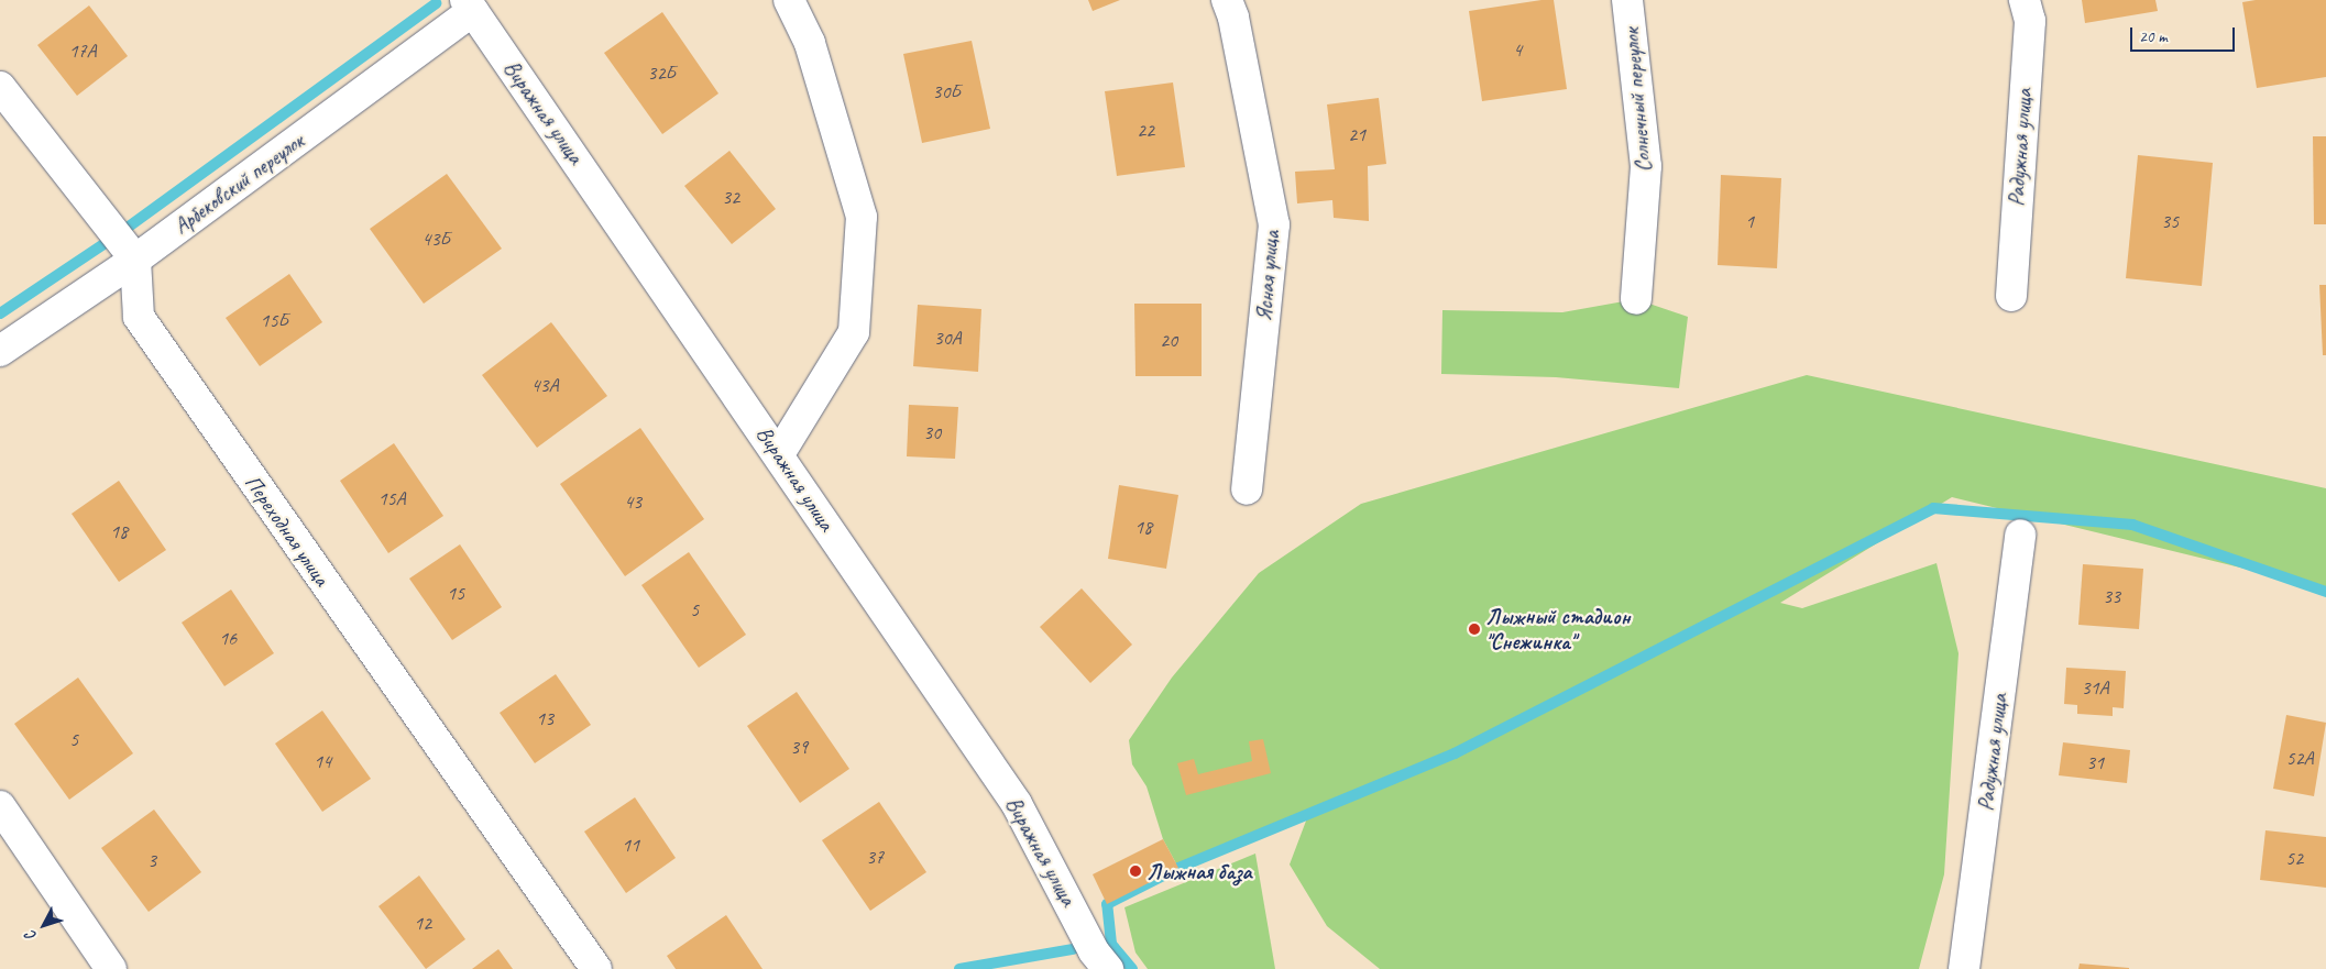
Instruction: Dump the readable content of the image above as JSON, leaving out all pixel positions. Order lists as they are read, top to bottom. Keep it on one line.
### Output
{"streets":{"street":["Солнечный переулок","Виражная улица","Радужная улица","Арбековский переулок","Ясная улица","Переходная улица"]},"crossings":[["Виражная улица","Арбековский переулок"],["Арбековский переулок","Переходная улица"]],"places":["Лыжный стадион \"Снежинка\"","Лыжная база"],"house_numbers":["4","17А","32Б","30Б","22","21","32","1","35","43Б","15Б","30А","20","43А","30","15А","43","18","18","15","33","5","16","31А","13","5","39","52А","14","31","11","37","52","3","12"],"scale_bar":"20 m","north":"bottom left"}
